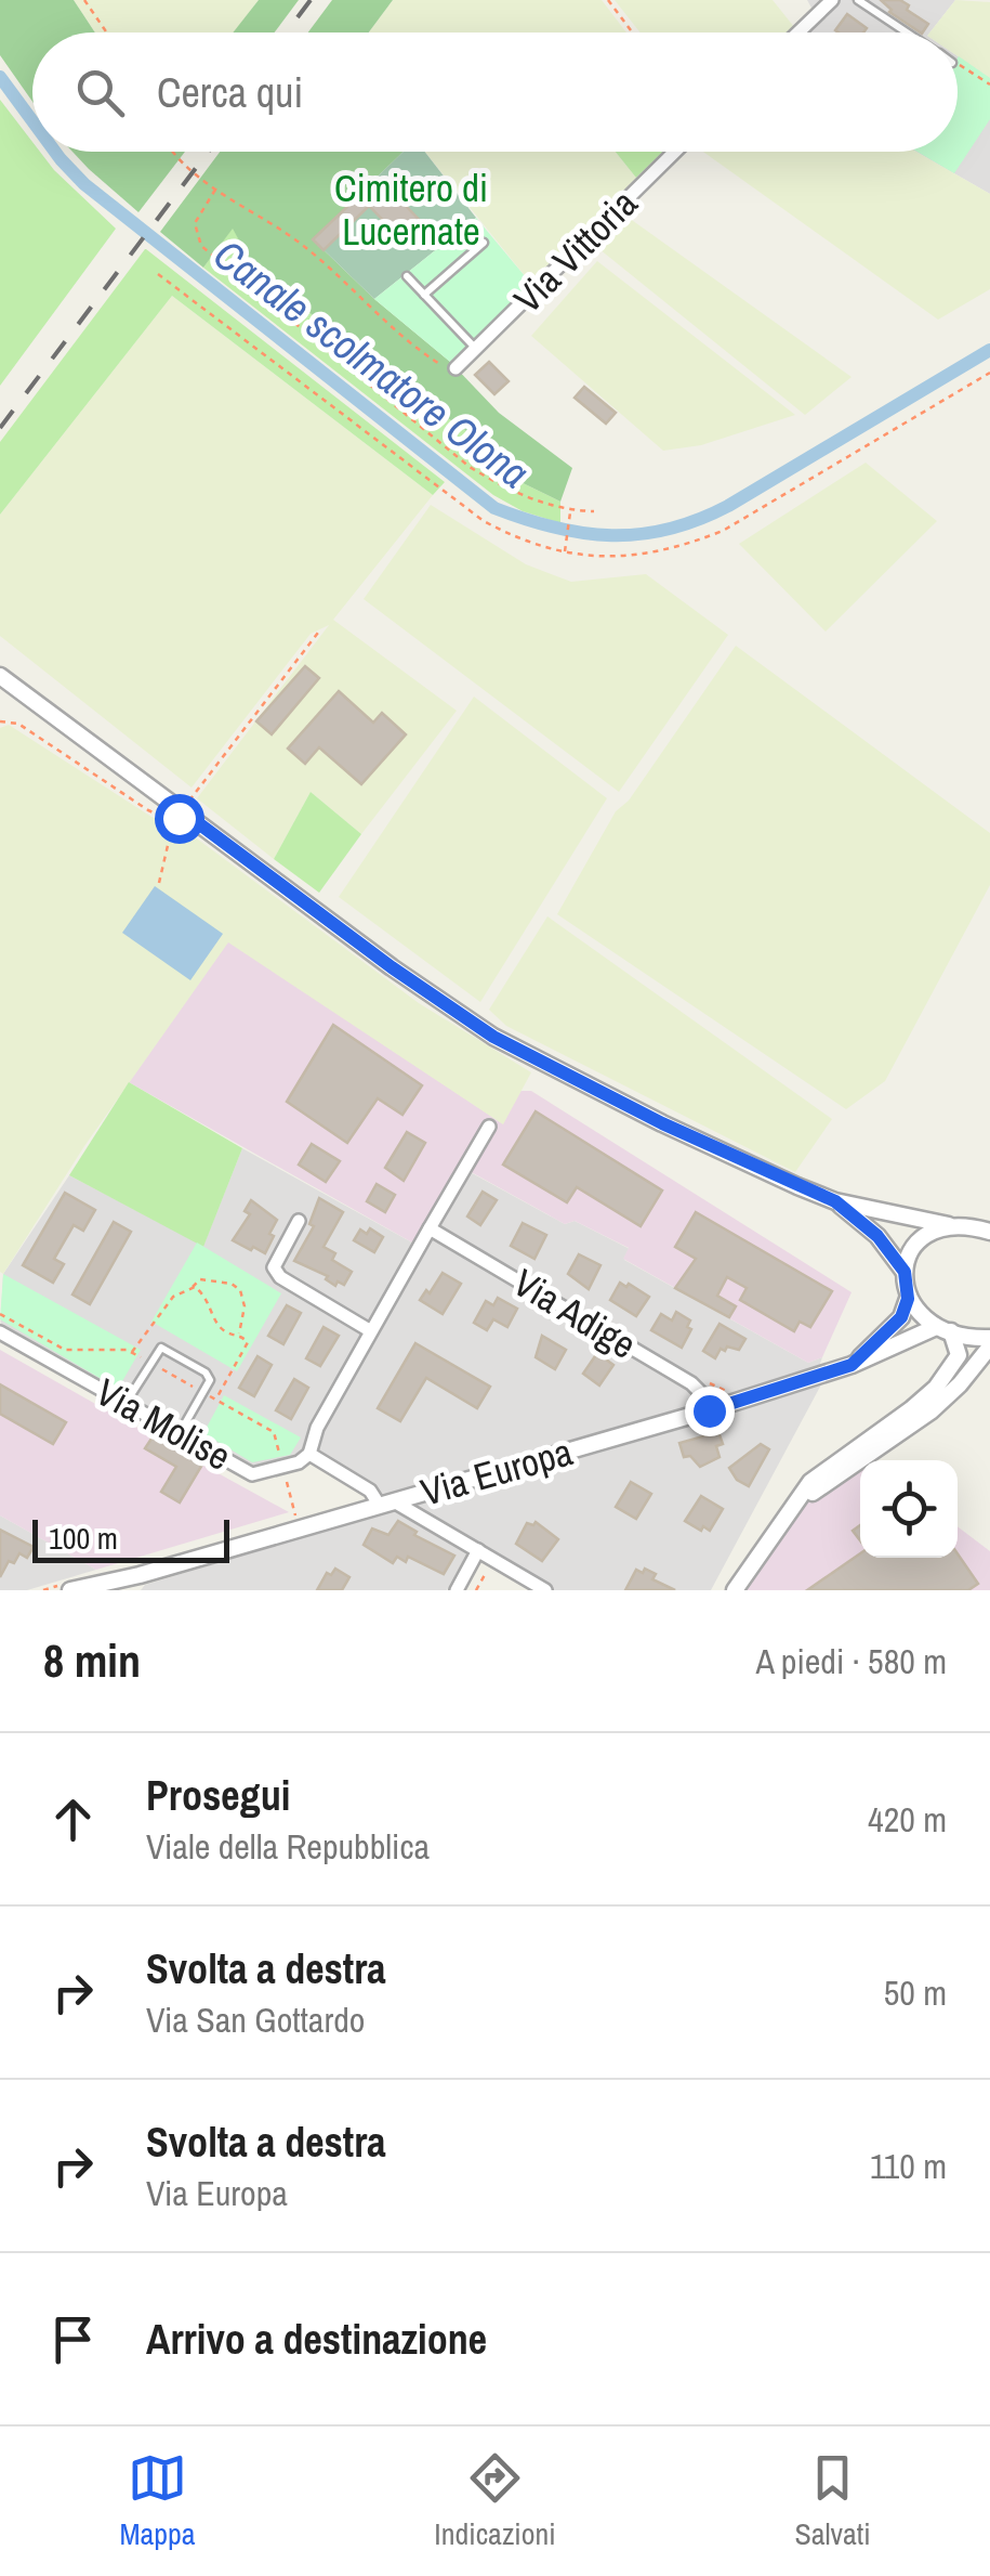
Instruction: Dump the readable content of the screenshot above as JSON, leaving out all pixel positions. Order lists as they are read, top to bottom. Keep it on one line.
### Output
{"streets":{"street":["Via Vittoria","Via Adige","Via Molise","Via Europa"]},"crossings":[["Via Adige","Via Europa"]],"water":["Canale scolmatore Olona"],"parks":["Cimitero di Lucernate"],"scale_bar":"100 m","page":{"search":"Cerca qui","scale":"100 m","heading":["8 min","A piedi · 580 m"],"list":[["Prosegui","Viale della Repubblica","420 m"],["Svolta a destra","Via San Gottardo","50 m"],["Svolta a destra","Via Europa","110 m"],"Arrivo a destinazione"],"nav":["Mappa","Indicazioni","Salvati"]}}
